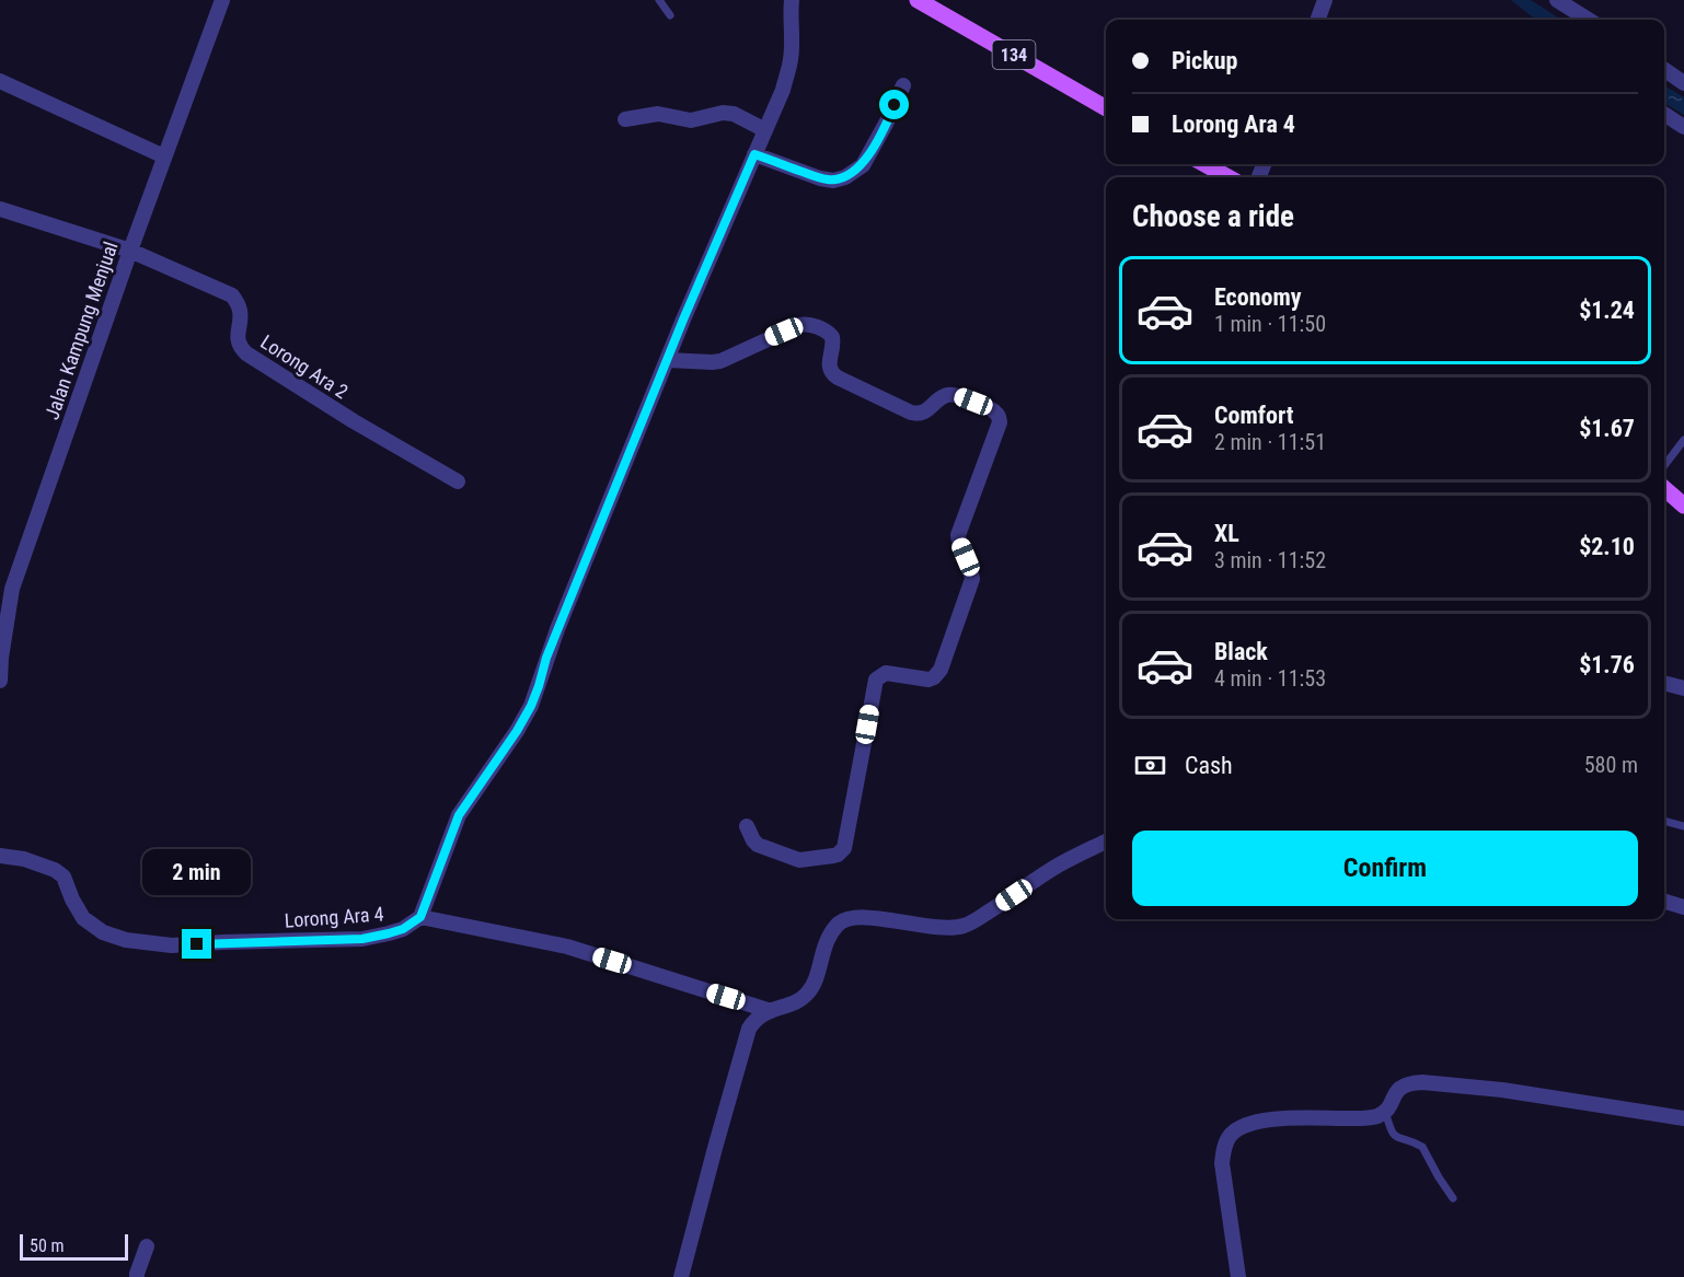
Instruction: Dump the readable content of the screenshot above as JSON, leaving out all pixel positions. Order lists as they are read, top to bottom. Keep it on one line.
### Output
{"streets":{"main road":["134"],"street":["Jalan Kampung Menjual","Lorong Ara 2","Lorong Ara 4"]},"crossings":[["Jalan Kampung Menjual","Lorong Ara 2"]],"scale_bar":"50 m","page":{"banner":["Pickup","Lorong Ara 4"],"heading":"Choose a ride","list":[{"name":"Economy","note":"1 min · 11:50","value":"$1.24"},{"name":"Comfort","note":"2 min · 11:51","value":"$1.67"},{"name":"XL","note":"3 min · 11:52","value":"$2.10"},{"name":"Black","note":"4 min · 11:53","value":"$1.76"}],"pay":["Cash","580 m"],"buttons":"Confirm","bubble":"2 min","scale":"50 m"}}
